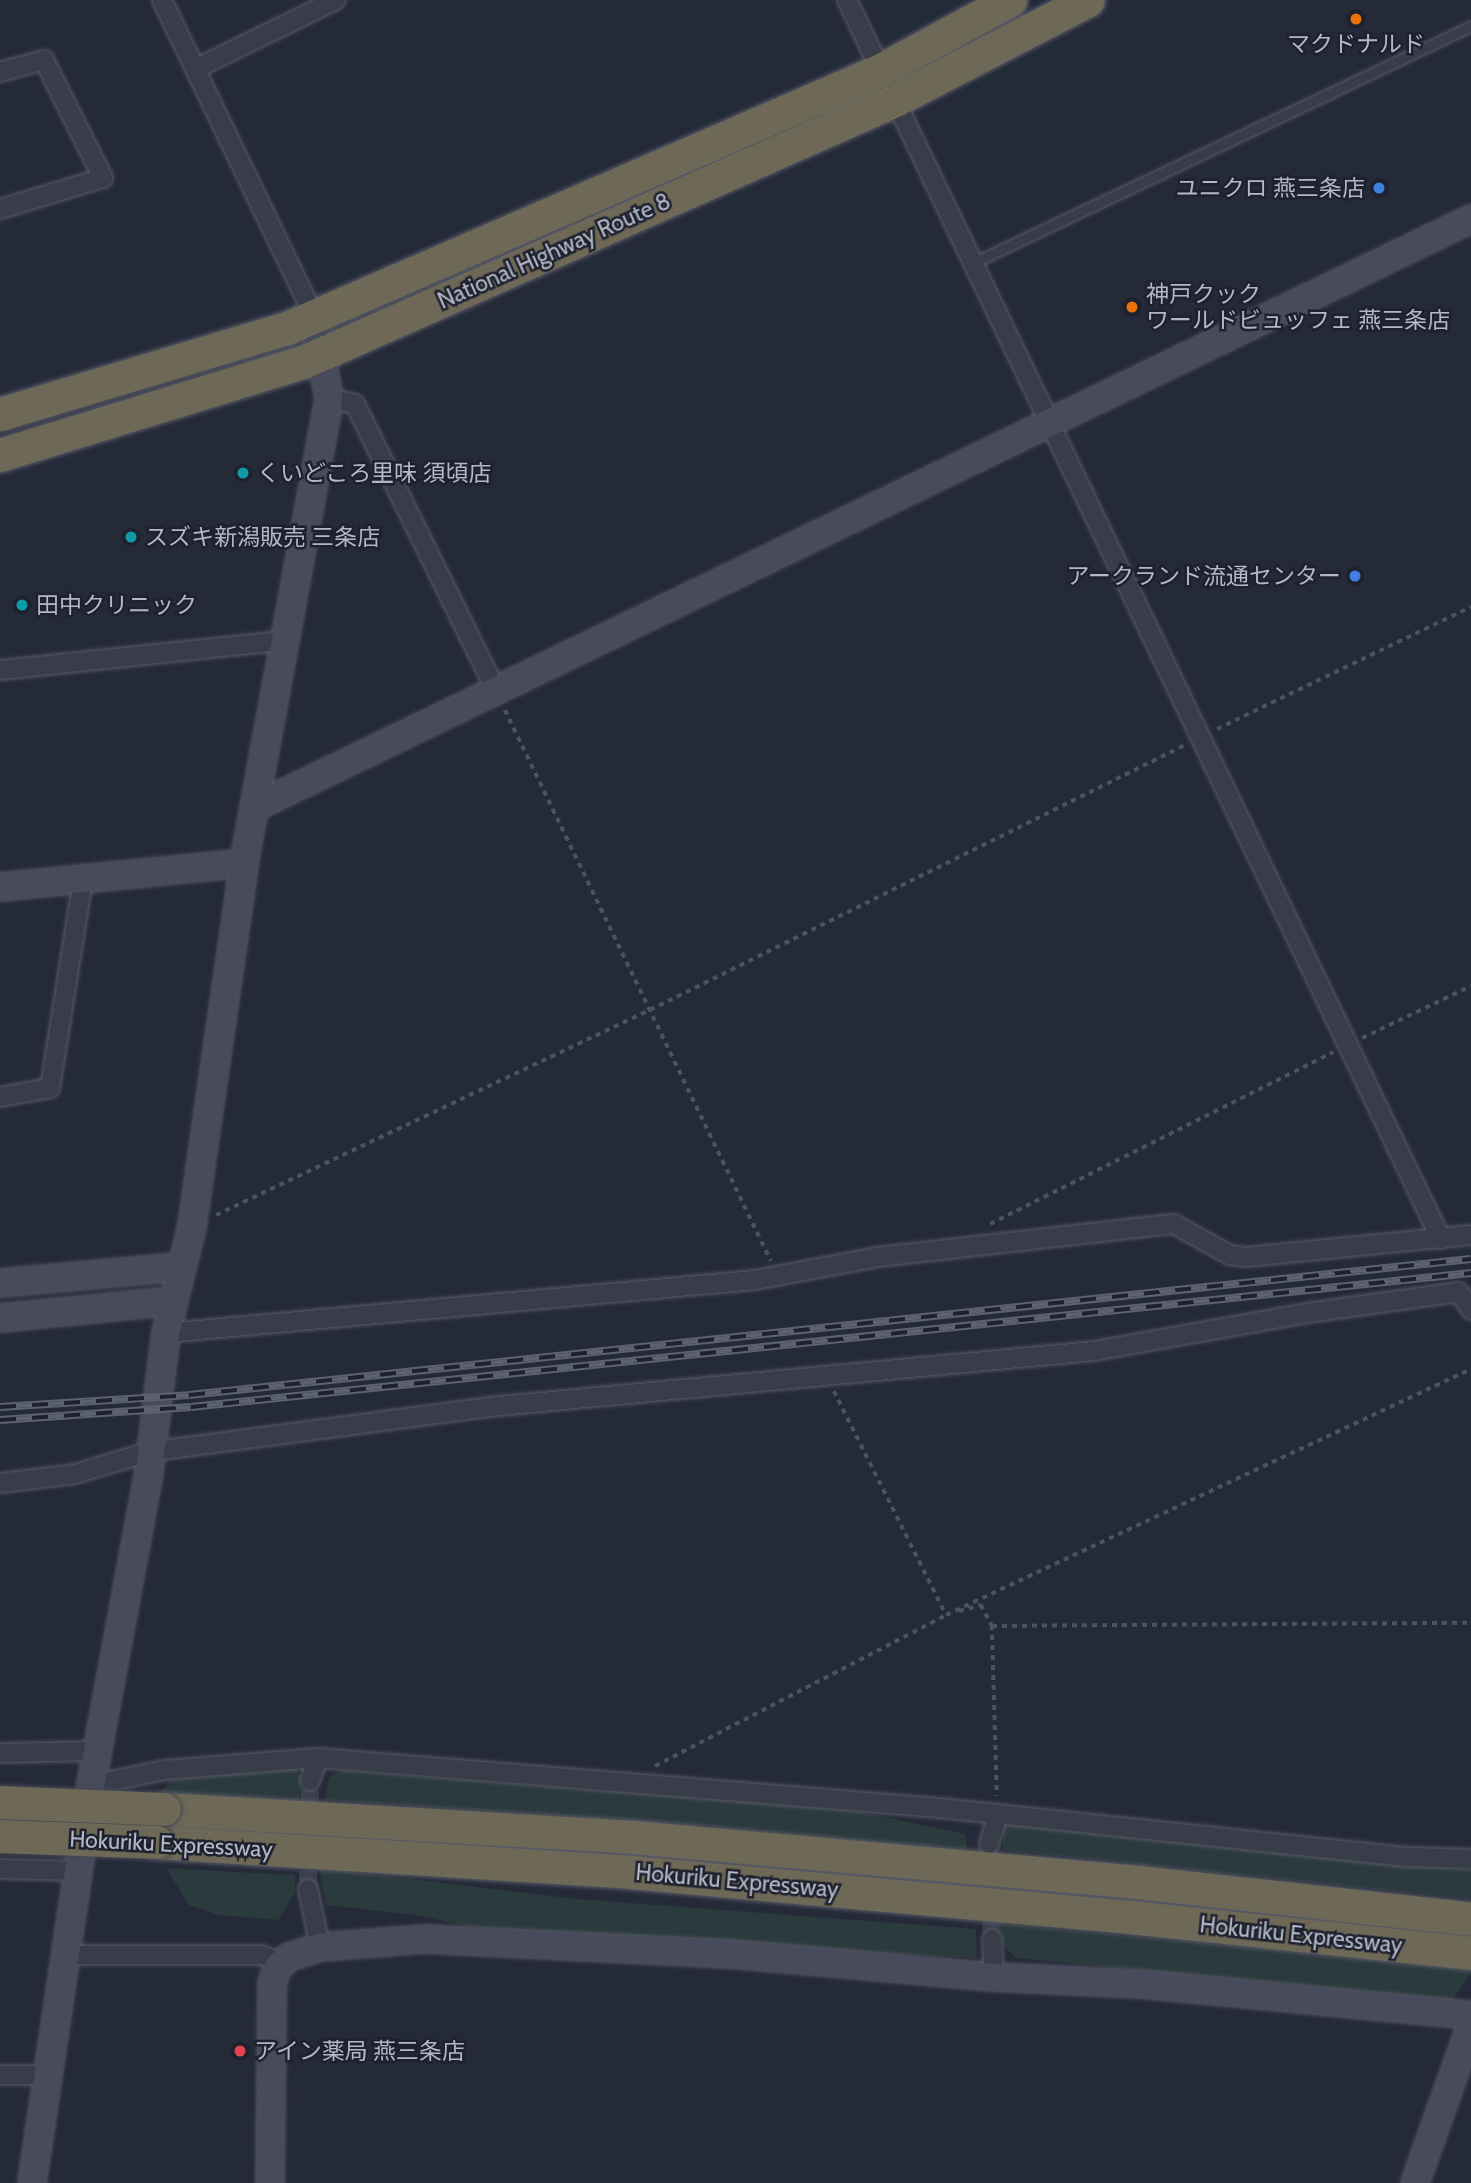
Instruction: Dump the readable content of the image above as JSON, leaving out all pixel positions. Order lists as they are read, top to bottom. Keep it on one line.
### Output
{"streets":{"highway":["National Highway Route 8","Hokuriku Expressway"]},"places":["マクドナルド","ユニクロ 燕三条店","神戸クック ワールドビュッフェ 燕三条店","くいどころ里味 須頃店","スズキ新潟販売 三条店","アークランド流通センター","田中クリニック","アイン薬局 燕三条店"]}
